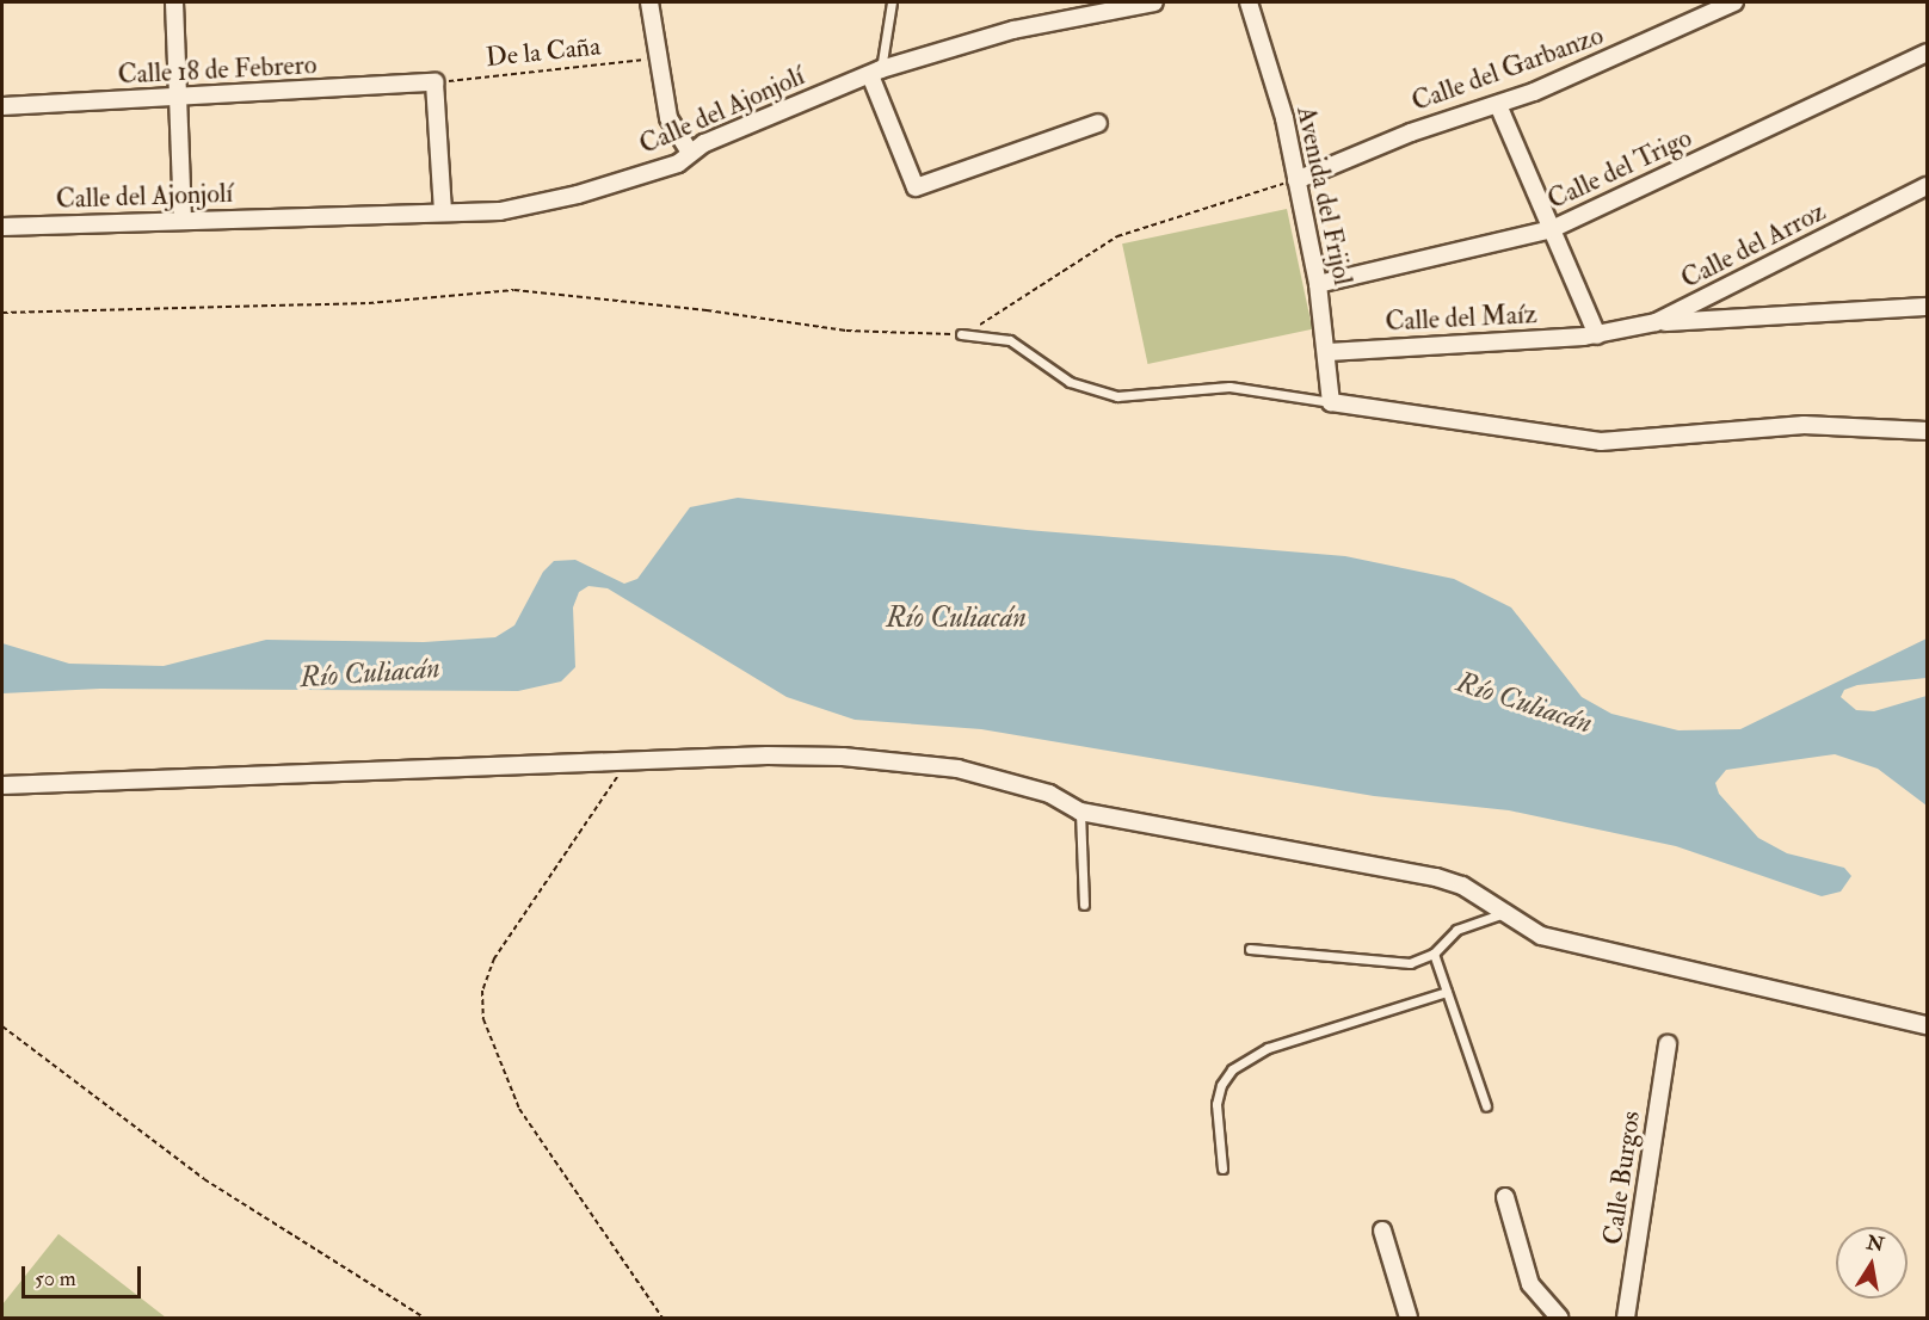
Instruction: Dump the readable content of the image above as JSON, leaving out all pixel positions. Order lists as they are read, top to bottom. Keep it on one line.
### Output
{"streets":{"street":["Calle del Garbanzo","Calle 18 de Febrero","Calle del Ajonjolí","Calle del Trigo","Avenida del Frijol","Calle del Arroz","Calle del Maíz","Calle Burgos"],"path":["De la Caña"]},"crossings":[["De la Caña","Calle 18 de Febrero"],["Calle del Garbanzo","Avenida del Frijol"],["Calle del Trigo","Avenida del Frijol"],["Avenida del Frijol","Calle del Maíz"],["Calle del Arroz","Calle del Maíz"]],"water":["Río Culiacán"],"scale_bar":"50 m","north":"top"}
